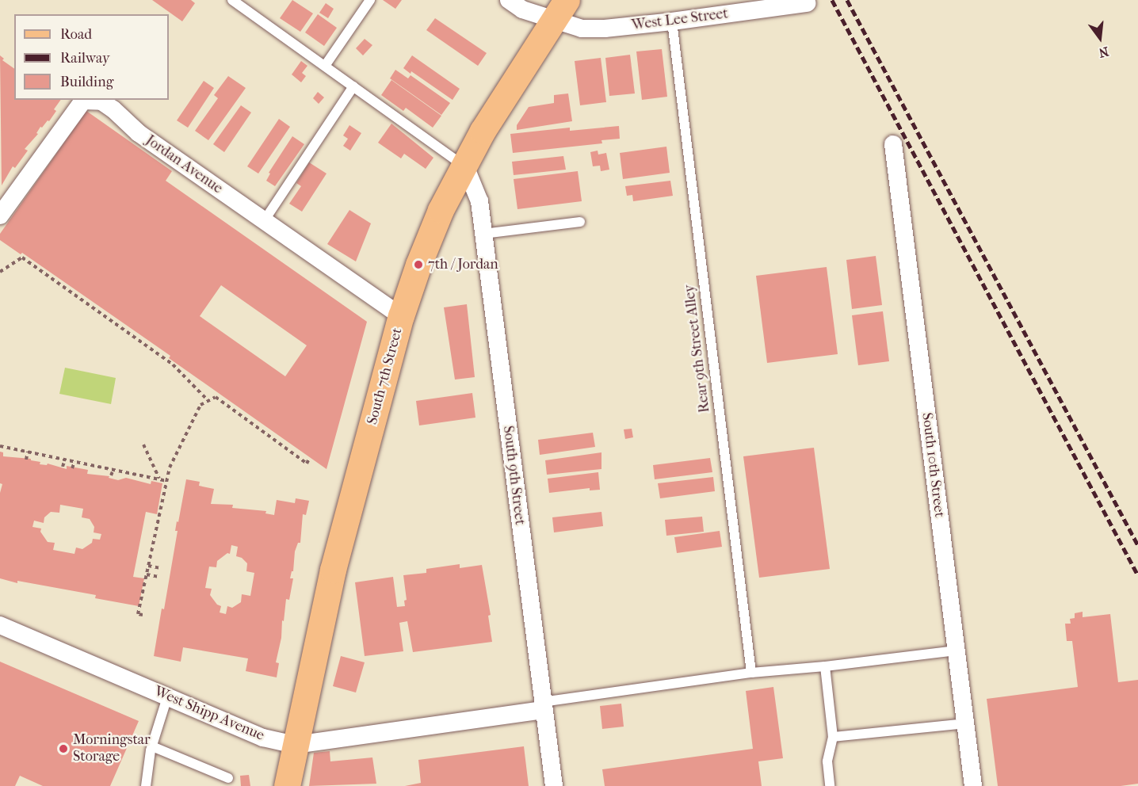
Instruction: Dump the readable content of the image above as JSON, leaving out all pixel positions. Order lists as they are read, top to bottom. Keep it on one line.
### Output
{"streets":{"main road":["South 7th Street"],"street":["West Lee Street","Jordan Avenue","South 10th Street","South 9th Street","West Shipp Avenue"],"lane":["Rear 9th Street Alley"]},"crossings":[["West Lee Street","Rear 9th Street Alley"],["West Lee Street","South 7th Street"],["Jordan Avenue","South 7th Street"],["South 7th Street","South 9th Street"],["South 7th Street","West Shipp Avenue"],["South 9th Street","West Shipp Avenue"]],"places":["7th / Jordan","Morningstar Storage"],"legend":["Road","Railway","Building"],"north":"bottom"}
